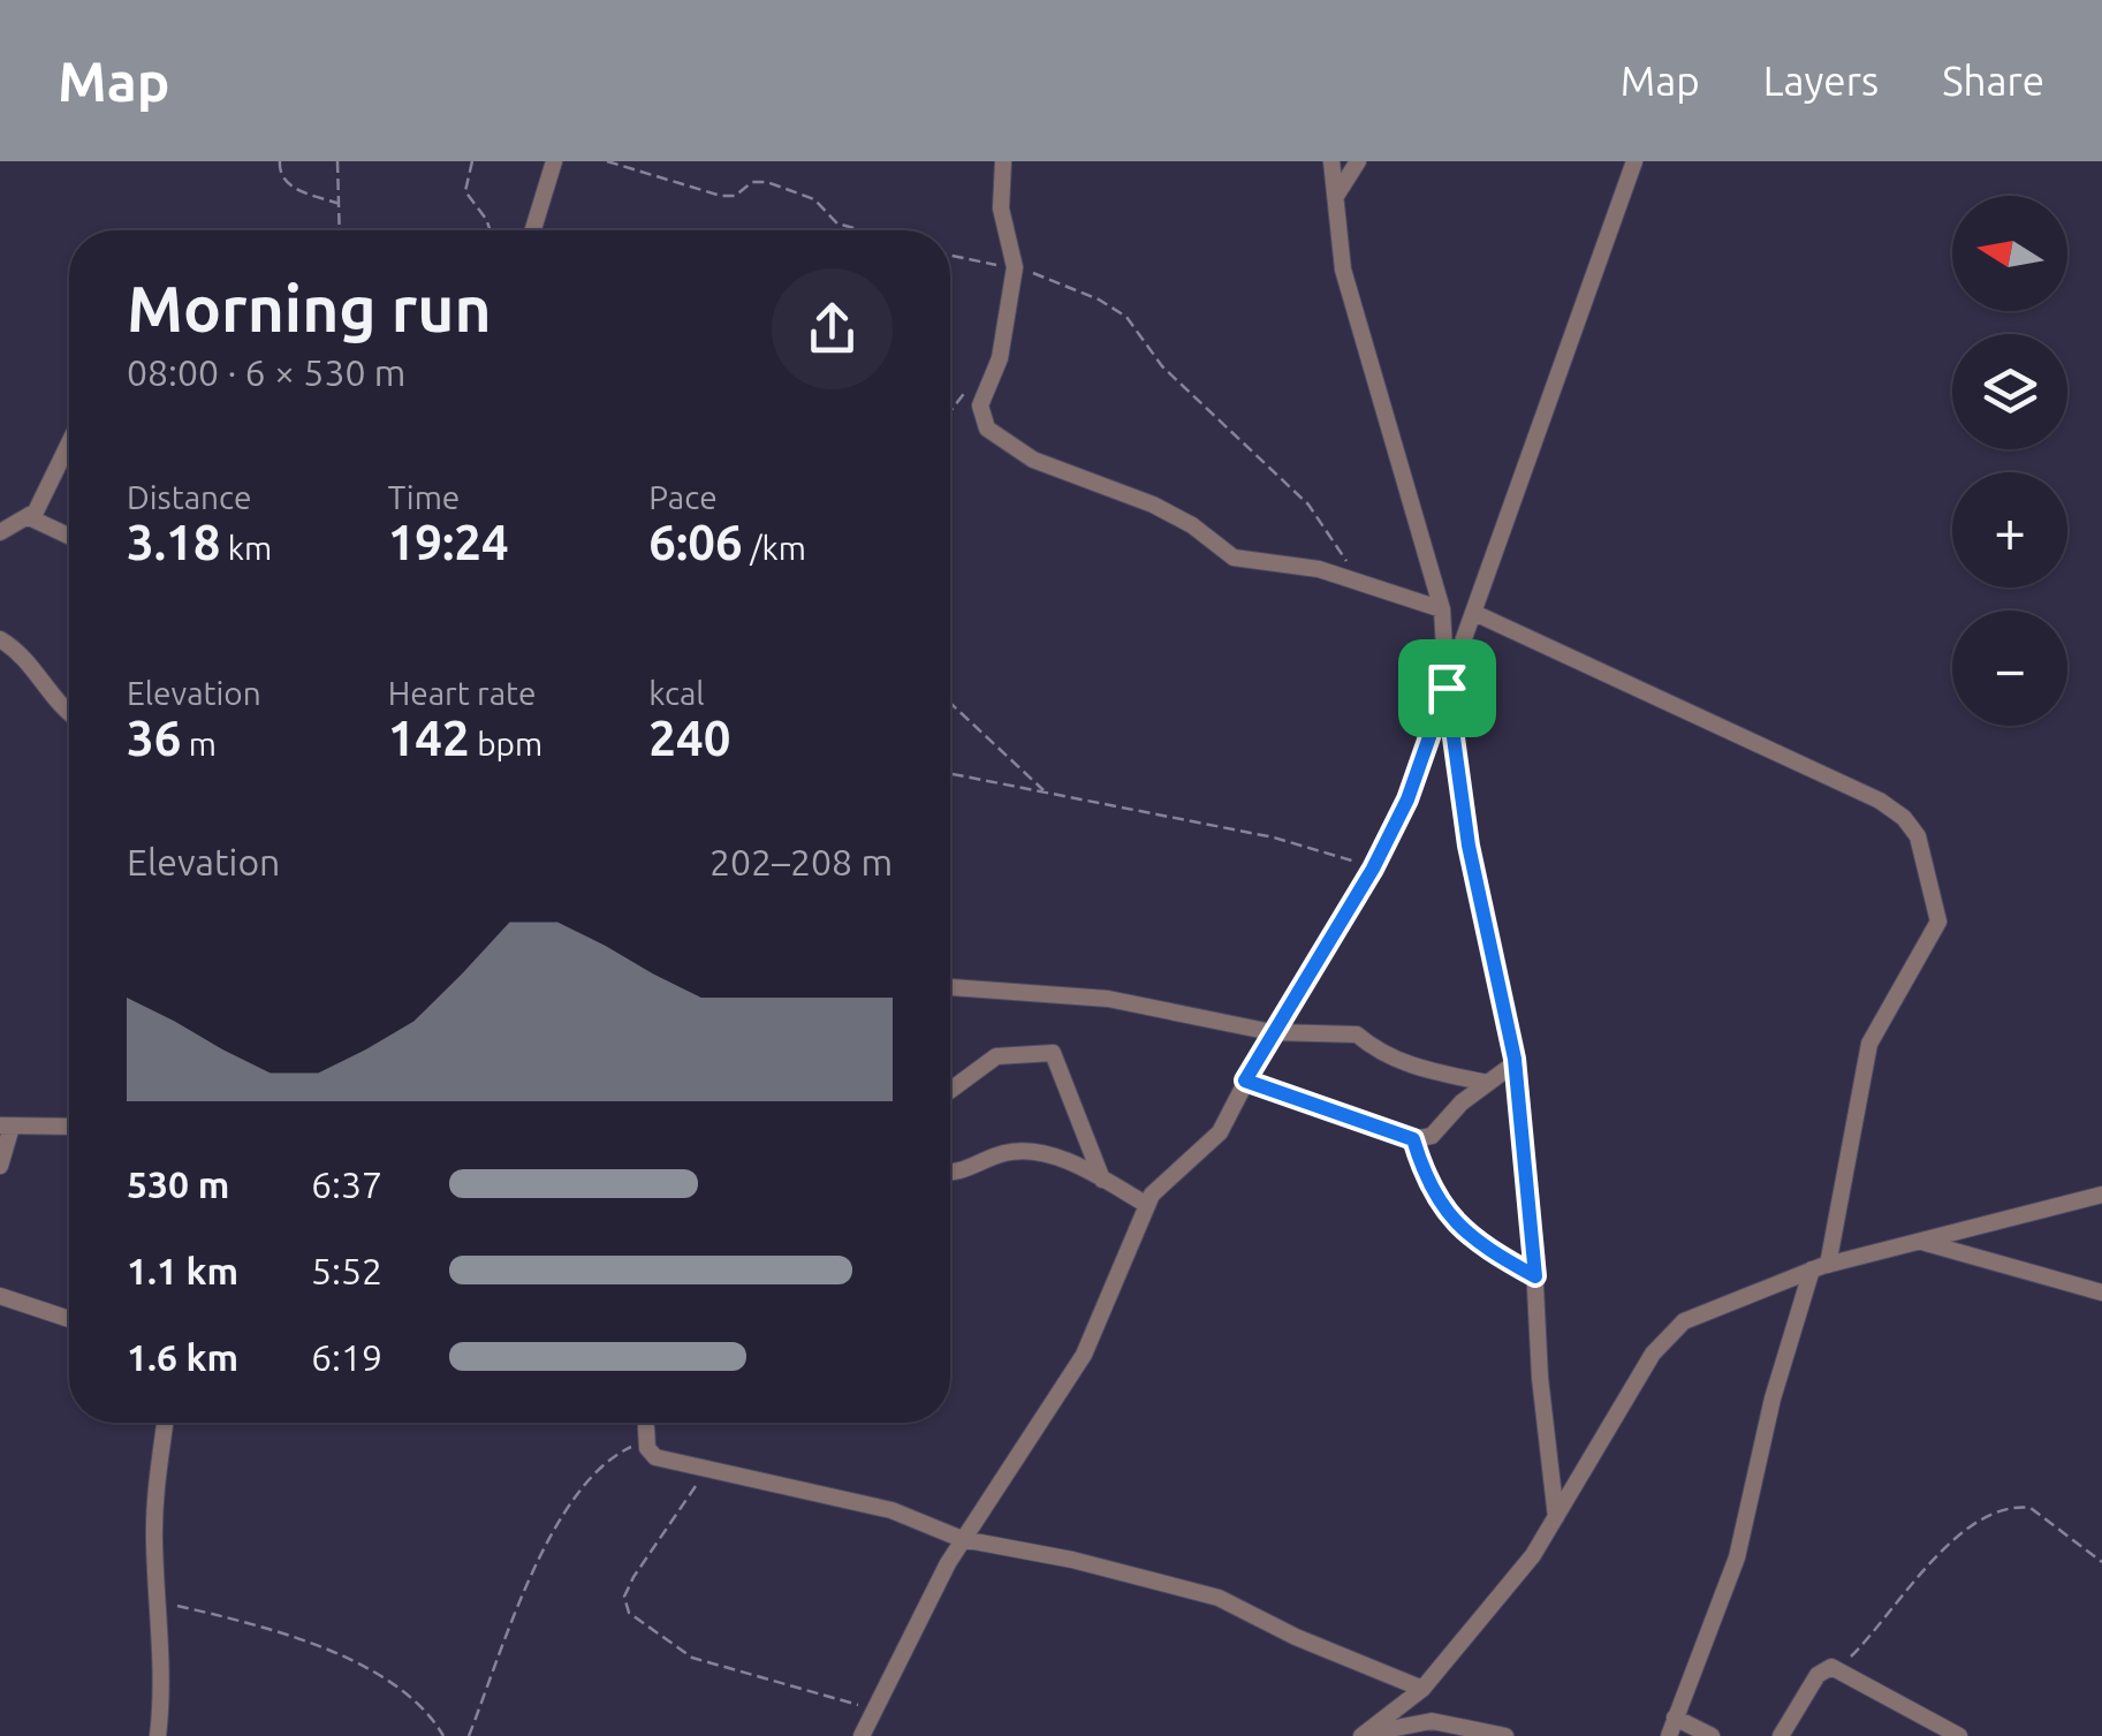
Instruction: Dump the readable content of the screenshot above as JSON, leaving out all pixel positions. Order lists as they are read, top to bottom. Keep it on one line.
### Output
{"north":"left","page":{"header":"Map","nav":["Map","Layers","Share"],"map_buttons":["+","−"],"heading":["Morning run","08:00 · 6 × 530 m"],"stats":[["Distance","3.18 km"],["Time","19:24"],["Pace","6:06 /km"],["Elevation","36 m"],["Heart rate","142 bpm"],["kcal","240"]],"chart":["Elevation","202–208 m"],"list":[{"name":"530 m","note":"6:37"},{"name":"1.1 km","note":"5:52"},{"name":"1.6 km","note":"6:19"}]}}
